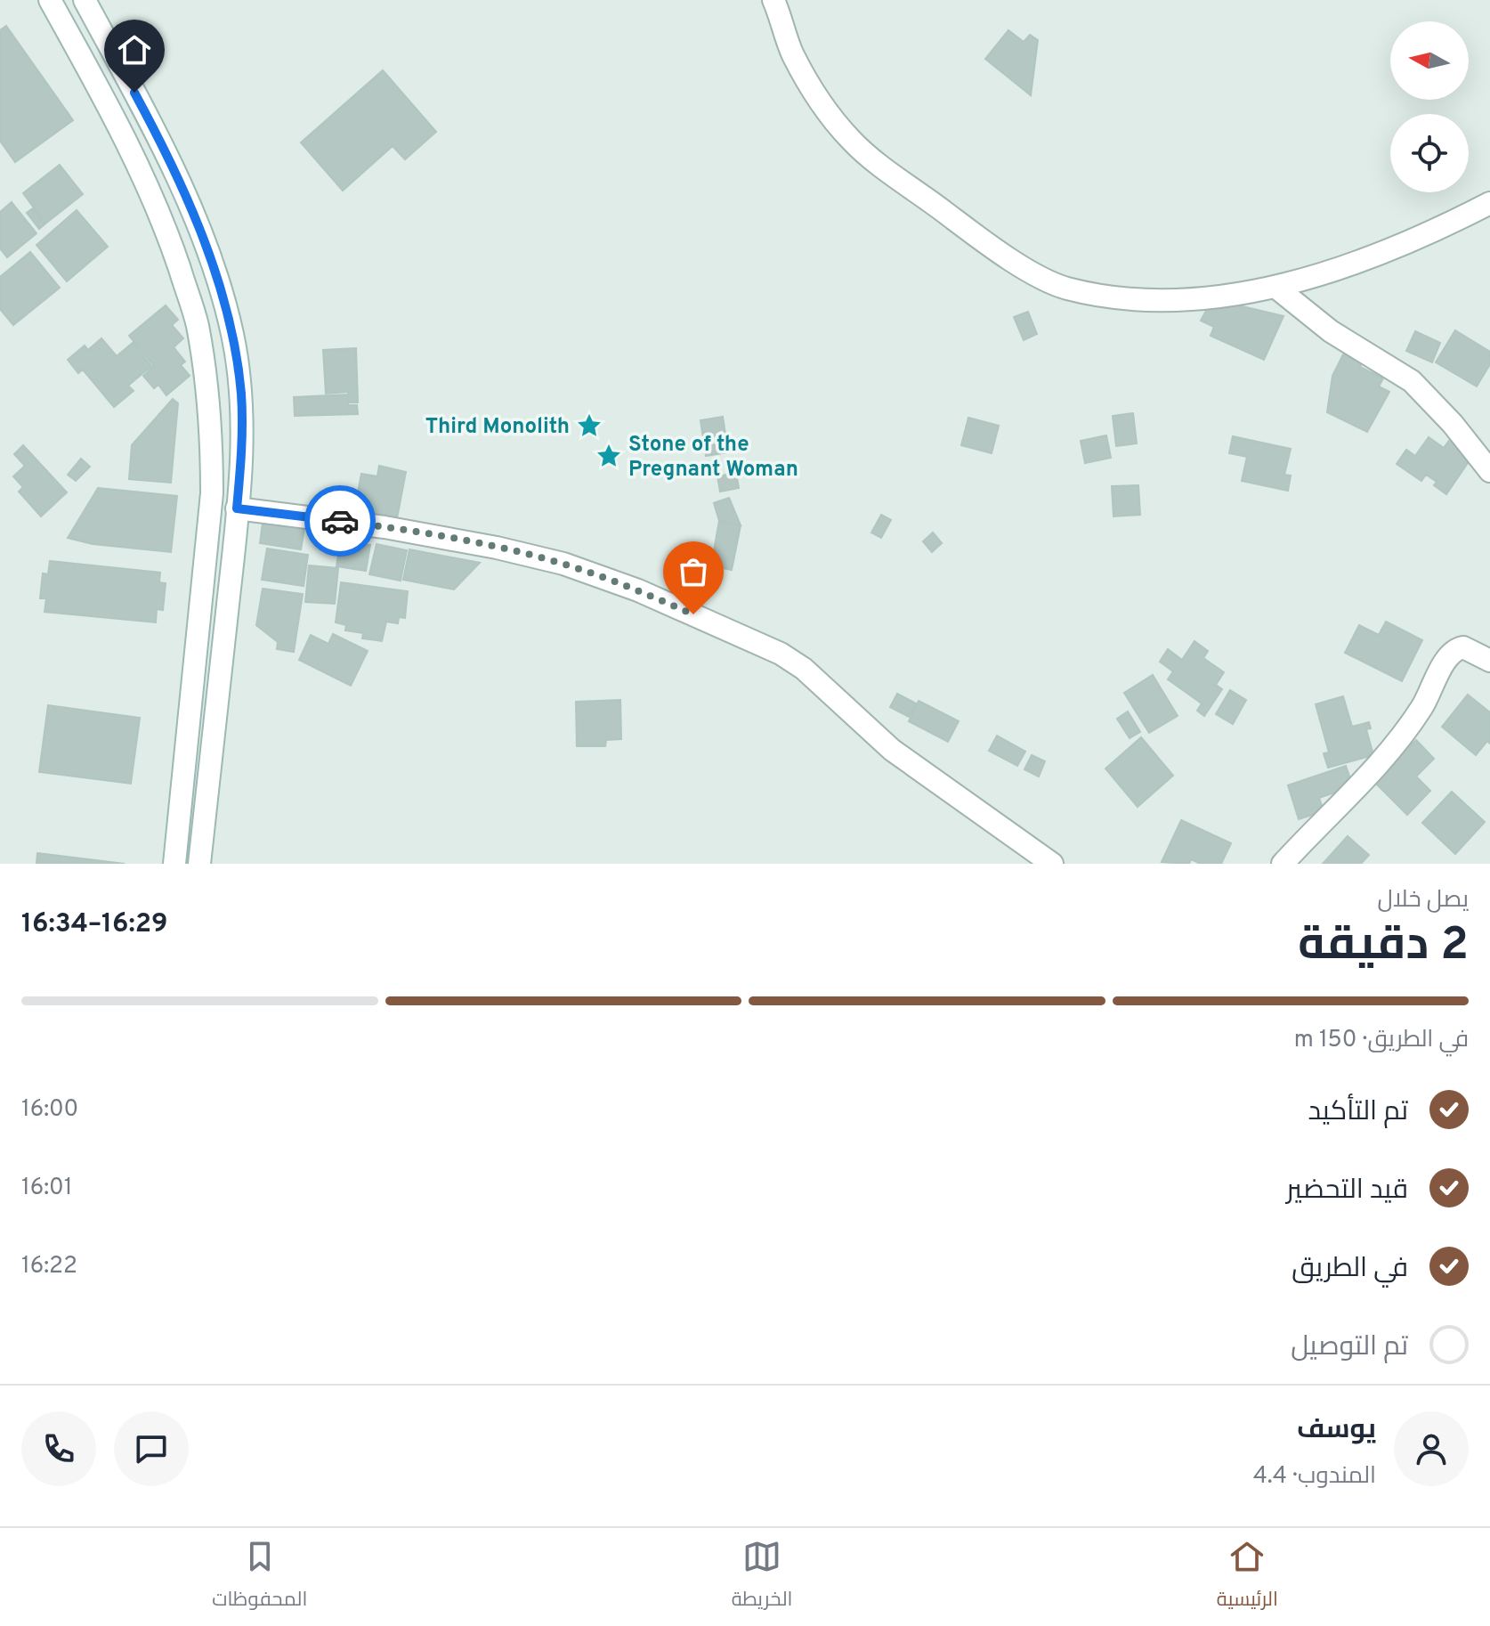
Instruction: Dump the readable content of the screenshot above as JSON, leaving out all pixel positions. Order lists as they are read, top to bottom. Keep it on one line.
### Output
{"places":{"place":["Third Monolith","Stone of the Pregnant Woman"]},"north":"left","page":{"heading":["2 دقيقة","يصل خلال","16:29–16:34"],"panel":["يوسف","المندوب · 4.4"],"bar":"في الطريق · 150 m","list":[["تم التأكيد","16:00"],["قيد التحضير","16:01"],["في الطريق","16:22"],"تم التوصيل"],"tabs":["الرئيسية","الخريطة","المحفوظات"]}}
